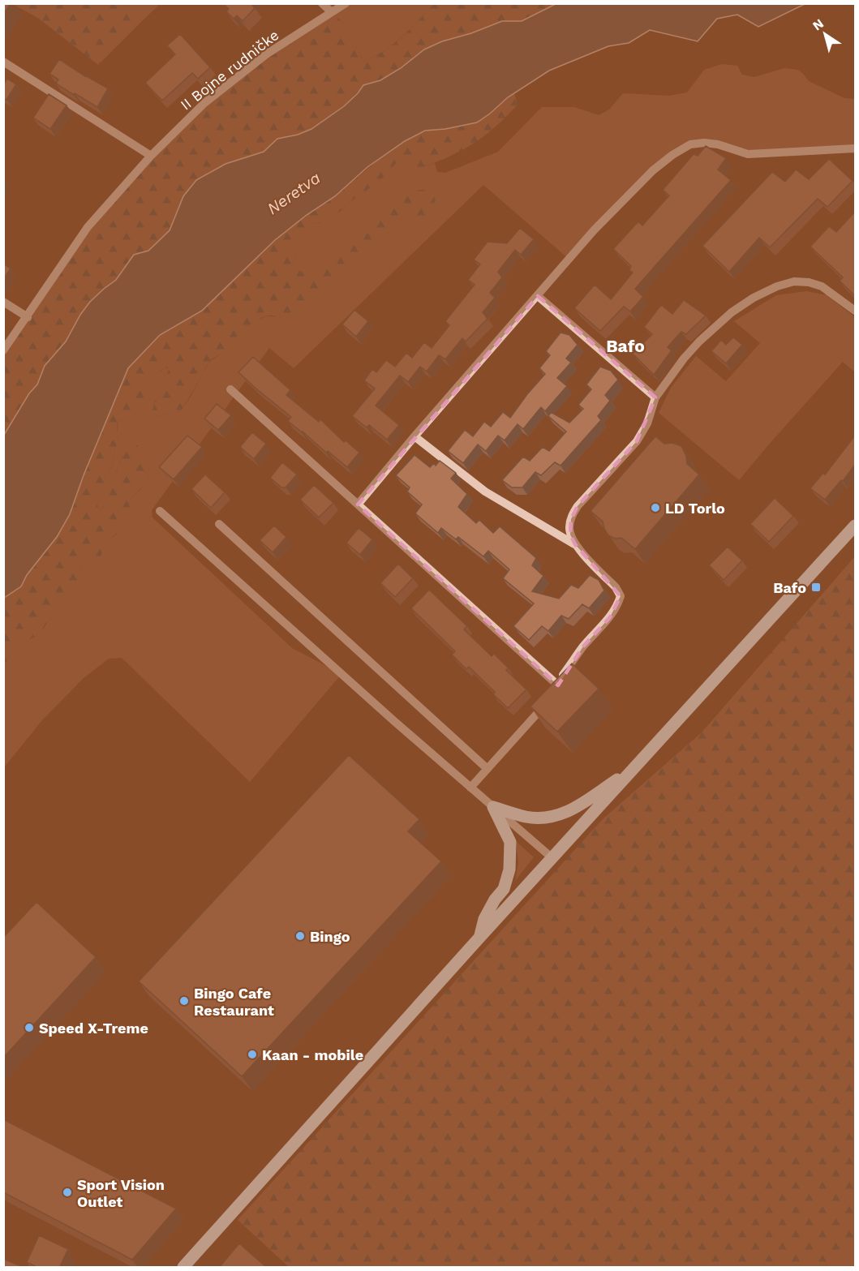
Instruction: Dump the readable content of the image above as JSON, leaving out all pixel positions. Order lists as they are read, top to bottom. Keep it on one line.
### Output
{"streets":{"street":["II Bojne rudničke"]},"districts":["Bafo"],"water":["Neretva"],"places":{"other":["LD Torlo","Bingo","Bingo Cafe Restaurant","Speed X-Treme","Kaan - mobile","Sport Vision Outlet"],"transit":["Bafo"]},"north":"top left"}
